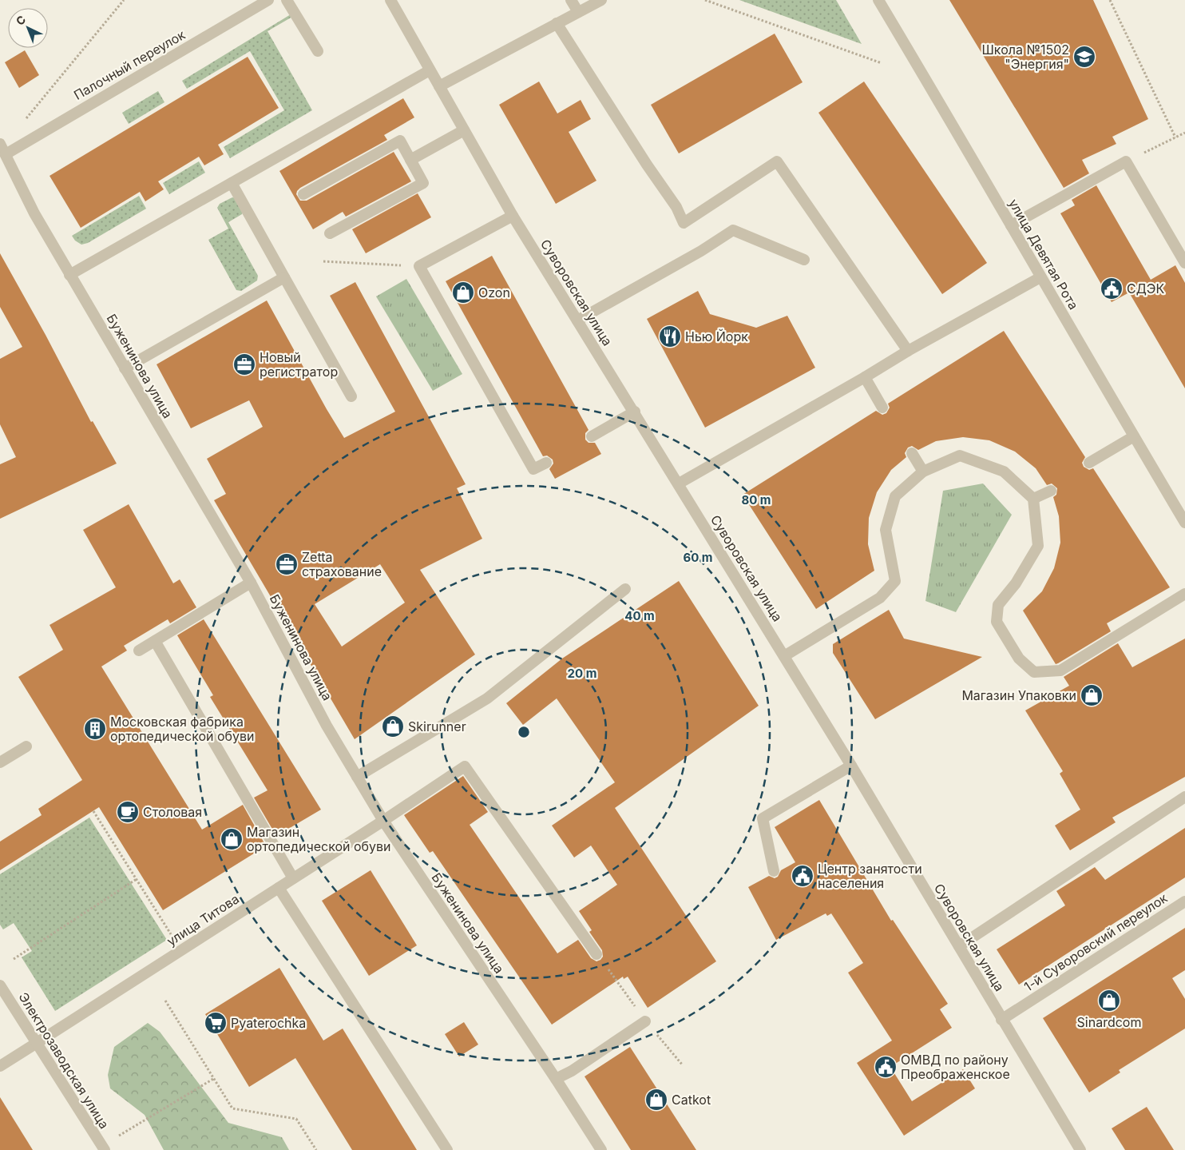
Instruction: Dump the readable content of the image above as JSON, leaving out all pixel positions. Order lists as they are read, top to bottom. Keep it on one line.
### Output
{"streets":{"street":["Палочный переулок","улица Девятая Рота","Суворовская улица","Буженинова улица","улица Титова","1-й Суворовский переулок","Электрозаводская улица"]},"crossings":[["Палочный переулок","Буженинова улица"],["Суворовская улица","1-й Суворовский переулок"],["Буженинова улица","улица Титова"],["улица Титова","Электрозаводская улица"]],"places":{"school or university":["Школа №1502 \"Энергия\""],"public building":["СДЭК","Центр занятости населения","ОМВД по району Преображенское"],"shop":["Ozon","Магазин Упаковки","Skirunner","Магазин ортопедической обуви","Sinardcom","Catkot"],"restaurant":["Нью Йорк"],"office":["Новый регистратор","Zetta страхование"],"building":["Московская фабрика ортопедической обуви"],"cafe":["Столовая"],"supermarket":["Pyaterochka"]},"north":"top left","rings":["80 m","60 m","40 m","20 m"]}
